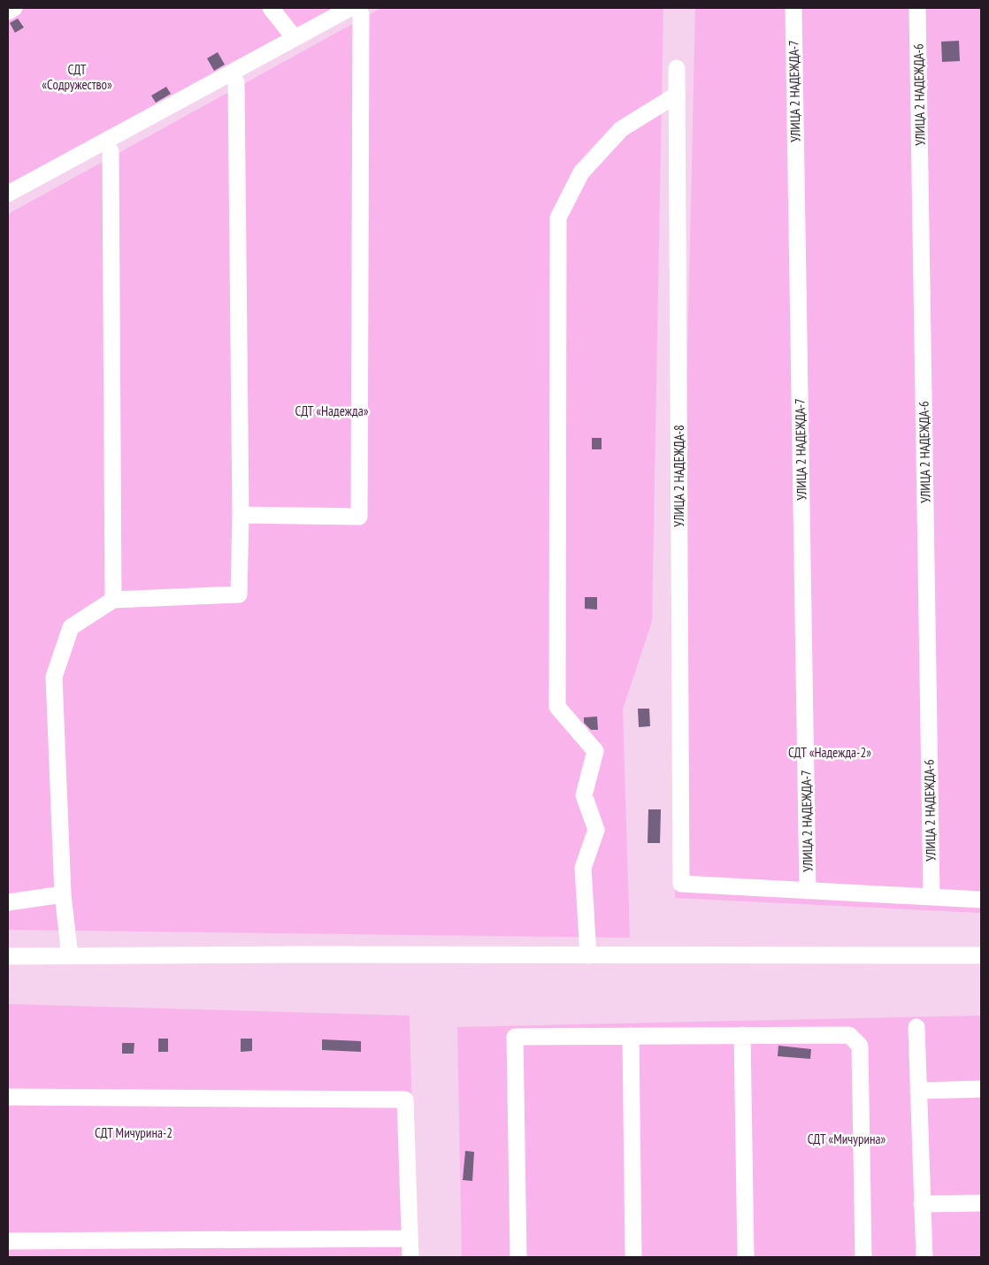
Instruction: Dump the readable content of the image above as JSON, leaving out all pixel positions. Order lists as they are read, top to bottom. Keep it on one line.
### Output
{"streets":{"street":["УЛИЦА 2 НАДЕЖДА-7","УЛИЦА 2 НАДЕЖДА-6","УЛИЦА 2 НАДЕЖДА-8"]},"crossings":[["УЛИЦА 2 НАДЕЖДА-7","УЛИЦА 2 НАДЕЖДА-8"]],"parks":["СДТ «Содружество»","СДТ «Надежда»","СДТ «Надежда-2»","СДТ Мичурина-2","СДТ «Мичурина»"]}
